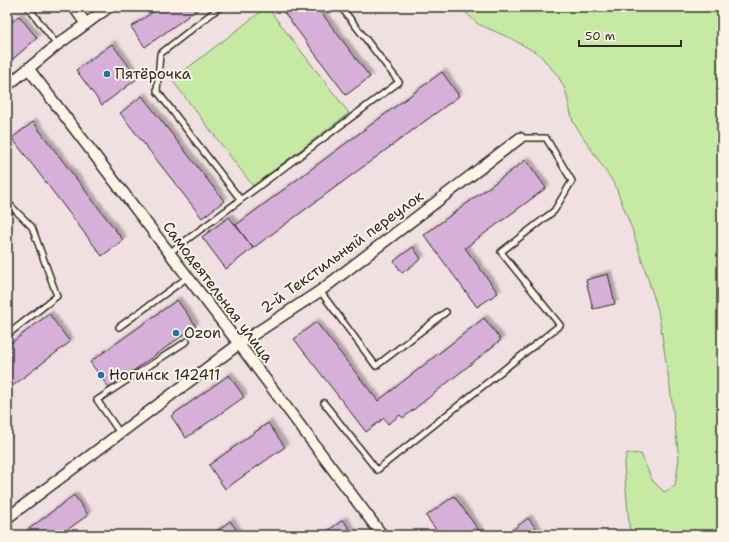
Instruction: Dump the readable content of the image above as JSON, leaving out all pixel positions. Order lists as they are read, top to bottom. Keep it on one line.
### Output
{"streets":{"street":["2-й Текстильный переулок","Самодеятельная улица"]},"crossings":[["2-й Текстильный переулок","Самодеятельная улица"]],"places":["Пятёрочка","Ozon","Ногинск 142411"],"scale_bar":"50 m"}
